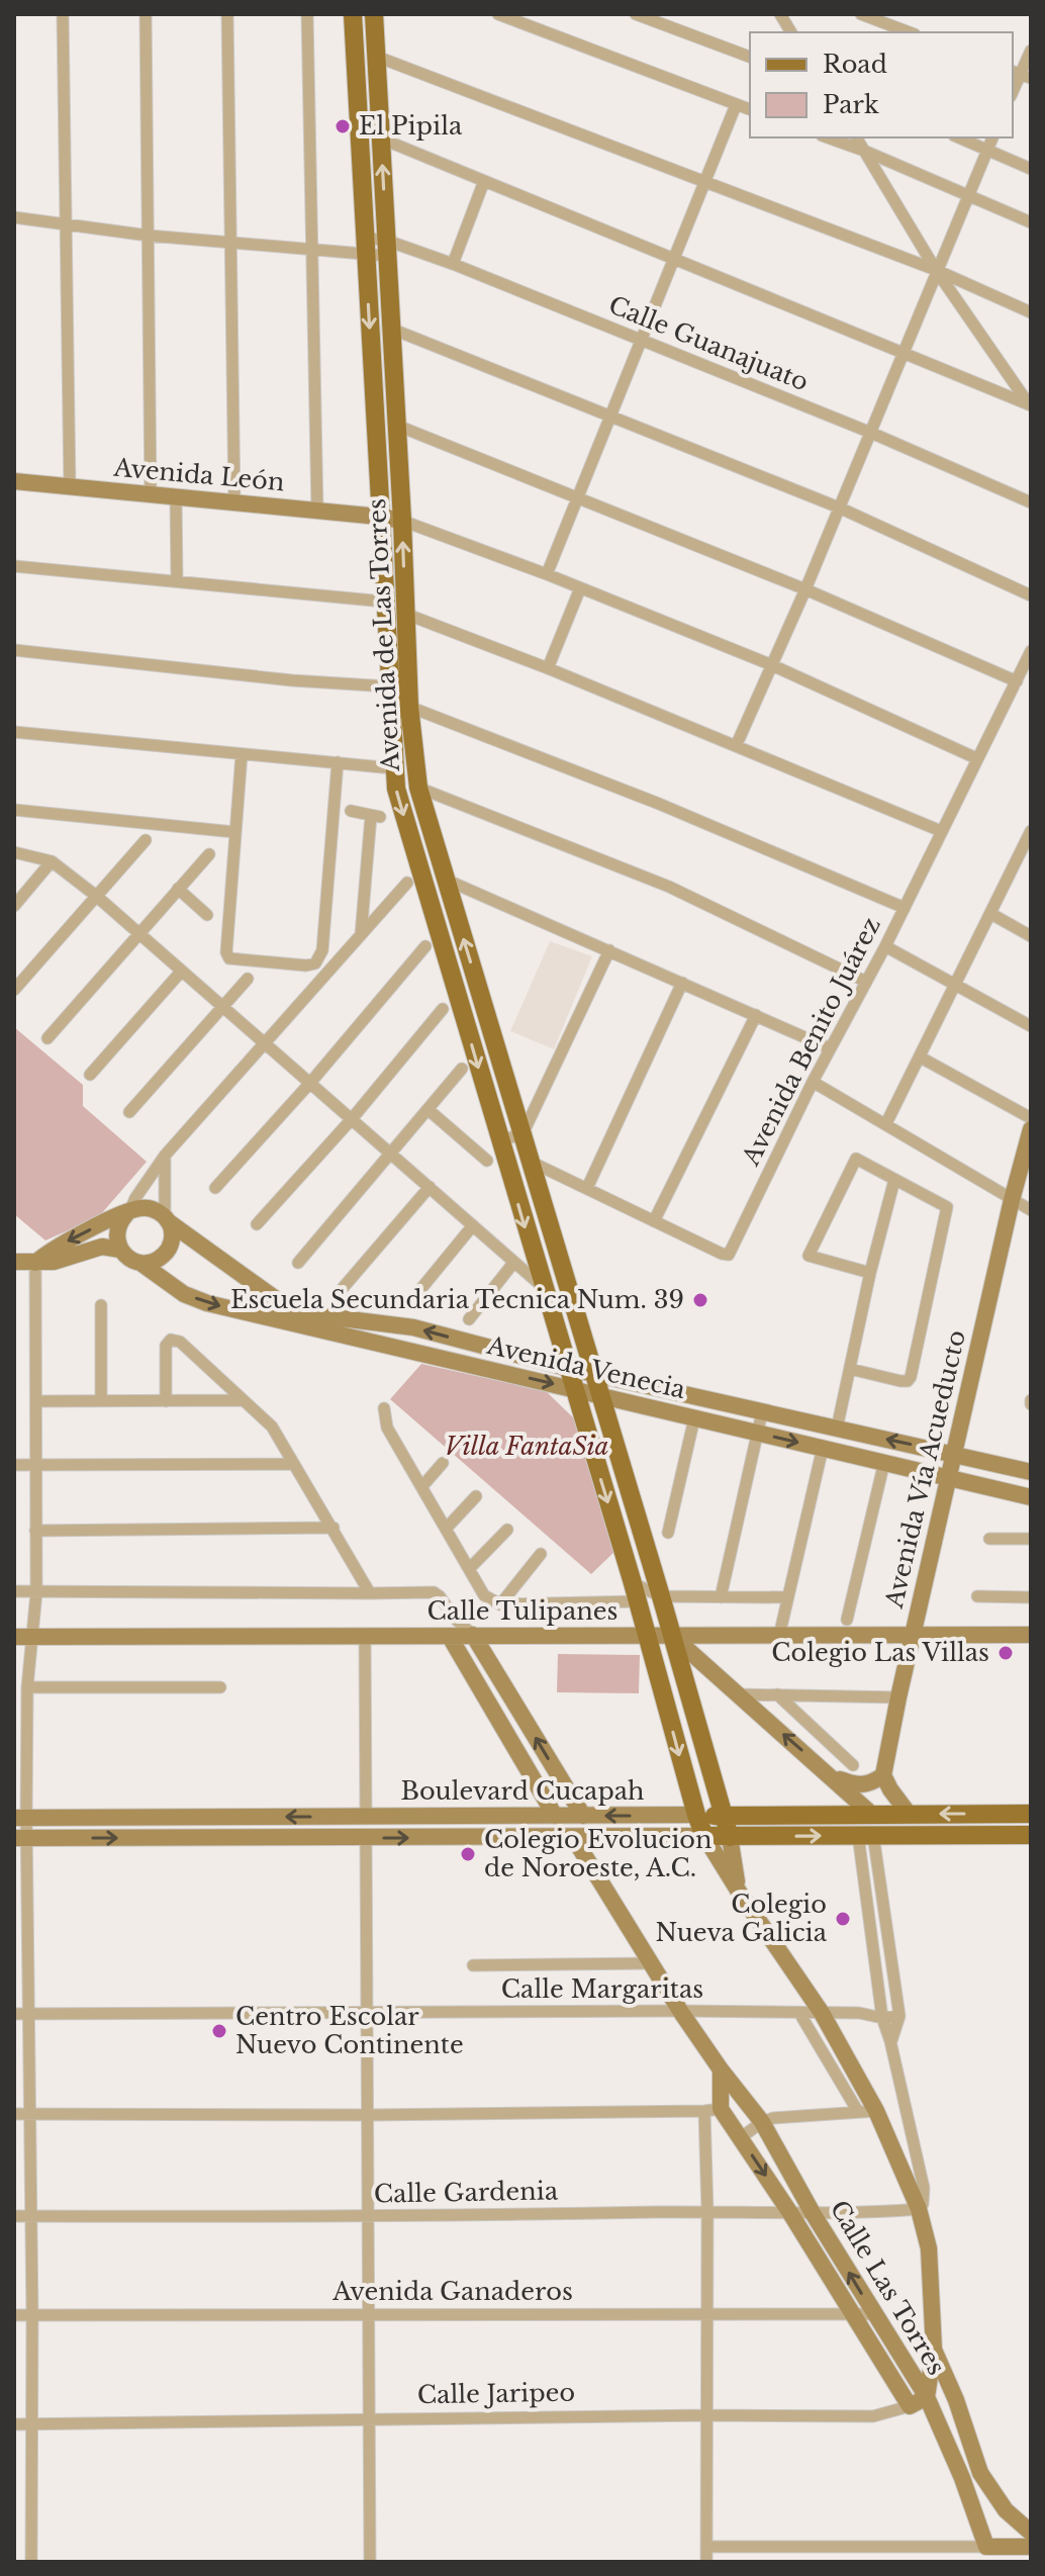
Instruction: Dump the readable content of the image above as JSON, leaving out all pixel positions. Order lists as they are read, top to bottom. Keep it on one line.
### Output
{"streets":{"main road":["Avenida de Las Torres","Boulevard Cucapah"],"street":["Calle Guanajuato","Avenida León","Avenida Benito Juárez","Avenida Venecia","Avenida Vía Acueducto","Calle Tulipanes","Calle Margaritas","Calle Gardenia","Calle Las Torres","Avenida Ganaderos","Calle Jaripeo"]},"crossings":[["Calle Guanajuato","Avenida de Las Torres"],["Avenida León","Avenida de Las Torres"],["Avenida de Las Torres","Avenida Benito Juárez"],["Avenida de Las Torres","Avenida Venecia"],["Avenida de Las Torres","Calle Tulipanes"],["Avenida de Las Torres","Boulevard Cucapah"],["Avenida Venecia","Avenida Vía Acueducto"],["Avenida Vía Acueducto","Calle Tulipanes"],["Boulevard Cucapah","Calle Las Torres"],["Calle Margaritas","Calle Las Torres"],["Calle Gardenia","Calle Las Torres"],["Calle Las Torres","Avenida Ganaderos"],["Calle Las Torres","Calle Jaripeo"]],"parks":["Villa FantaSia"],"places":["El Pipila","Escuela Secundaria Tecnica Num. 39","Colegio Las Villas","Colegio Evolucion de Noroeste, A.C.","Colegio Nueva Galicia","Centro Escolar Nuevo Continente"],"legend":["Road","Park"]}
